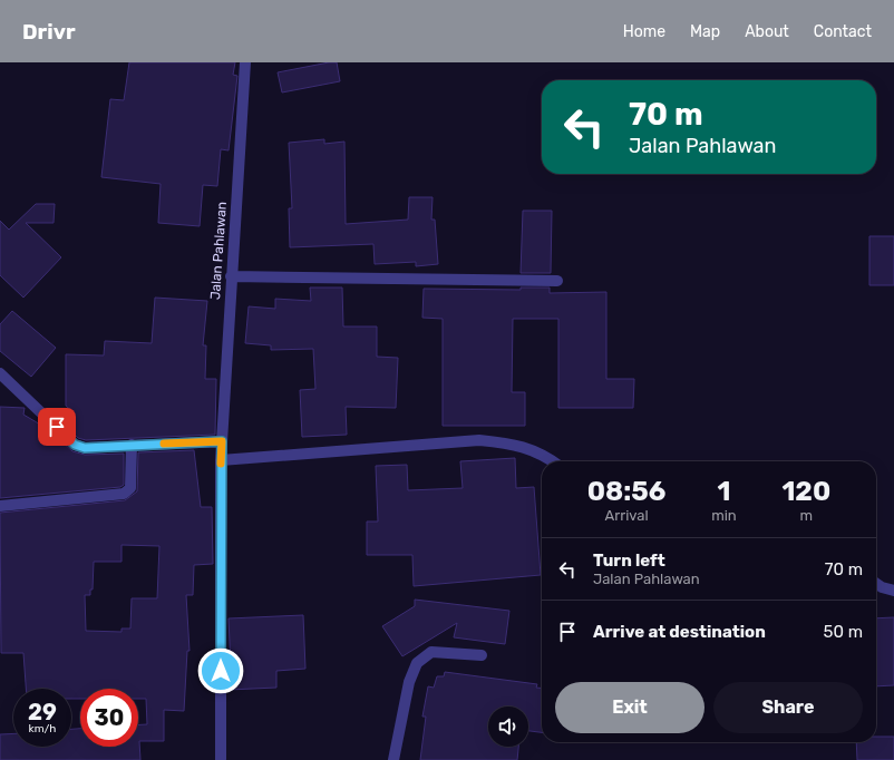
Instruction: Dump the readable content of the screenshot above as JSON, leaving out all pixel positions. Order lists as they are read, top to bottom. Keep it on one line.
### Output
{"streets":{"street":["Jalan Pahlawan"]},"page":{"header":"Drivr","nav":["Home","Map","About","Contact"],"turn":["70 m","Jalan Pahlawan"],"eta":["08:56","Arrival","1","min","120","m"],"list":[{"name":"Turn left","note":"Jalan Pahlawan","value":"70 m"},{"name":"Arrive at destination","value":"50 m"}],"buttons":["Exit","Share"],"speed":"29 km/h","limit":"30"}}
